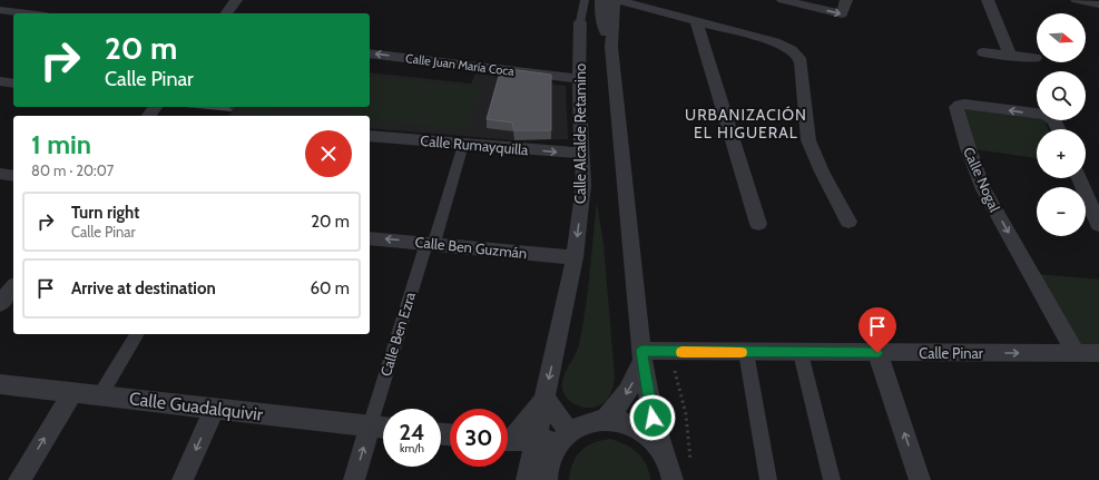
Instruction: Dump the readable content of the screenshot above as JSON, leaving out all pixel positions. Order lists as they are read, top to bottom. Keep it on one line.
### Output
{"streets":{"street":["Calle Juan María Coca","Calle Alcalde Retamino","Calle Rumayquilla","Calle Nogal","Calle Ben Guzmán","Calle Ben Ezra","Calle Pinar","Calle Guadalquivir"]},"crossings":[["Calle Juan María Coca","Calle Alcalde Retamino"],["Calle Alcalde Retamino","Calle Rumayquilla"],["Calle Alcalde Retamino","Calle Ben Guzmán"],["Calle Rumayquilla","Calle Ben Ezra"],["Calle Nogal","Calle Pinar"],["Calle Ben Guzmán","Calle Ben Ezra"],["Calle Ben Ezra","Calle Guadalquivir"]],"one_way":["Calle Juan María Coca","Calle Rumayquilla","Calle Pinar"],"districts":["URBANIZACIÓN EL HIGUERAL"],"north":"right","page":{"map_buttons":["+","−"],"turn":["20 m","Calle Pinar"],"heading":["1 min","80 m · 20:07"],"list":[{"name":"Turn right","note":"Calle Pinar","value":"20 m"},{"name":"Arrive at destination","value":"60 m"}],"speed":"24 km/h","limit":"30"}}
